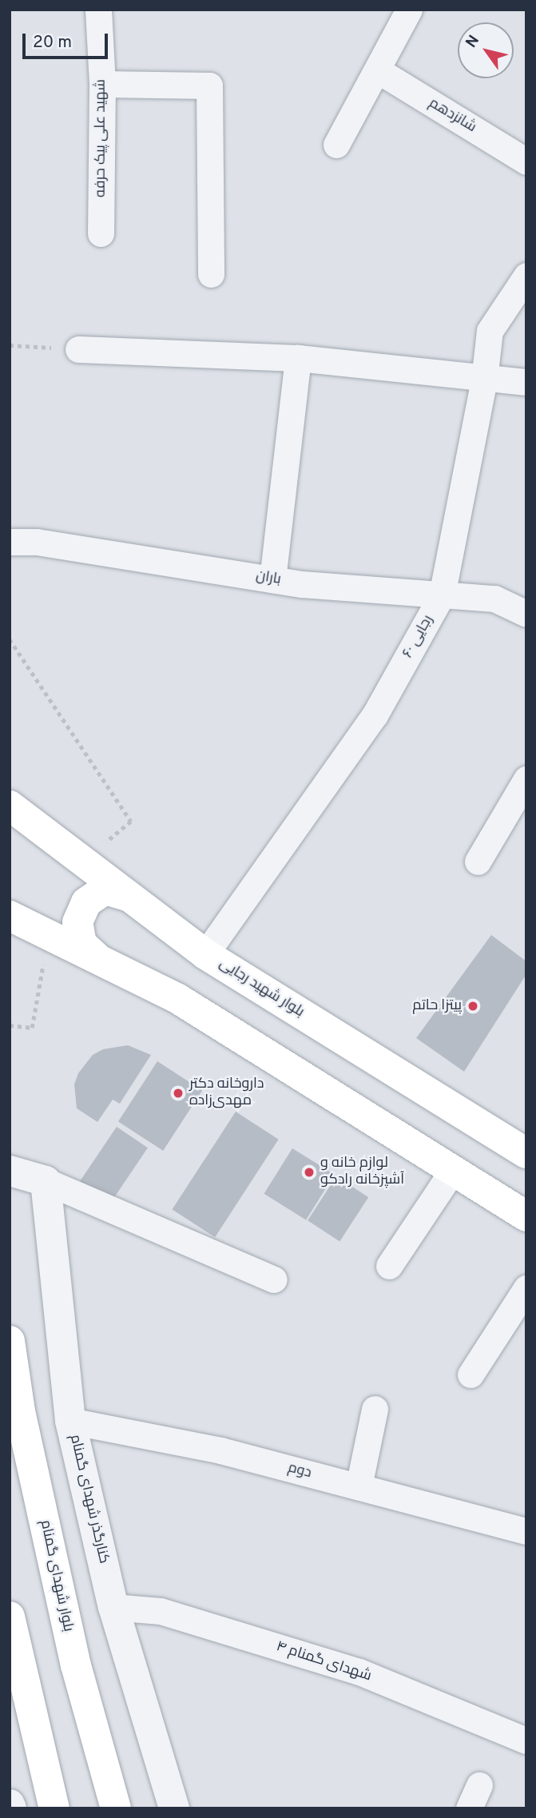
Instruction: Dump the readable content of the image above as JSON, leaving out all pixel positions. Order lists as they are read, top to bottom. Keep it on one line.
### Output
{"streets":{"main road":["بلوار شهید رجایی","بلوار شهدای گمنام"],"street":["شانزدهم","شهید علی پیک حرفه","باران","رجایی ۶۰","دوم","کنارگذر شهدای گمنام","شهدای گمنام ۴"]},"crossings":[["باران","رجایی ۶۰"],["رجایی ۶۰","بلوار شهید رجایی"],["دوم","کنارگذر شهدای گمنام"],["کنارگذر شهدای گمنام","شهدای گمنام ۴"]],"places":["پیتزا حاتم","داروخانه دکتر مهدی‌زاده","لوازم خانه و آشپزخانه رادکو"],"scale_bar":"20 m","north":"top left"}
